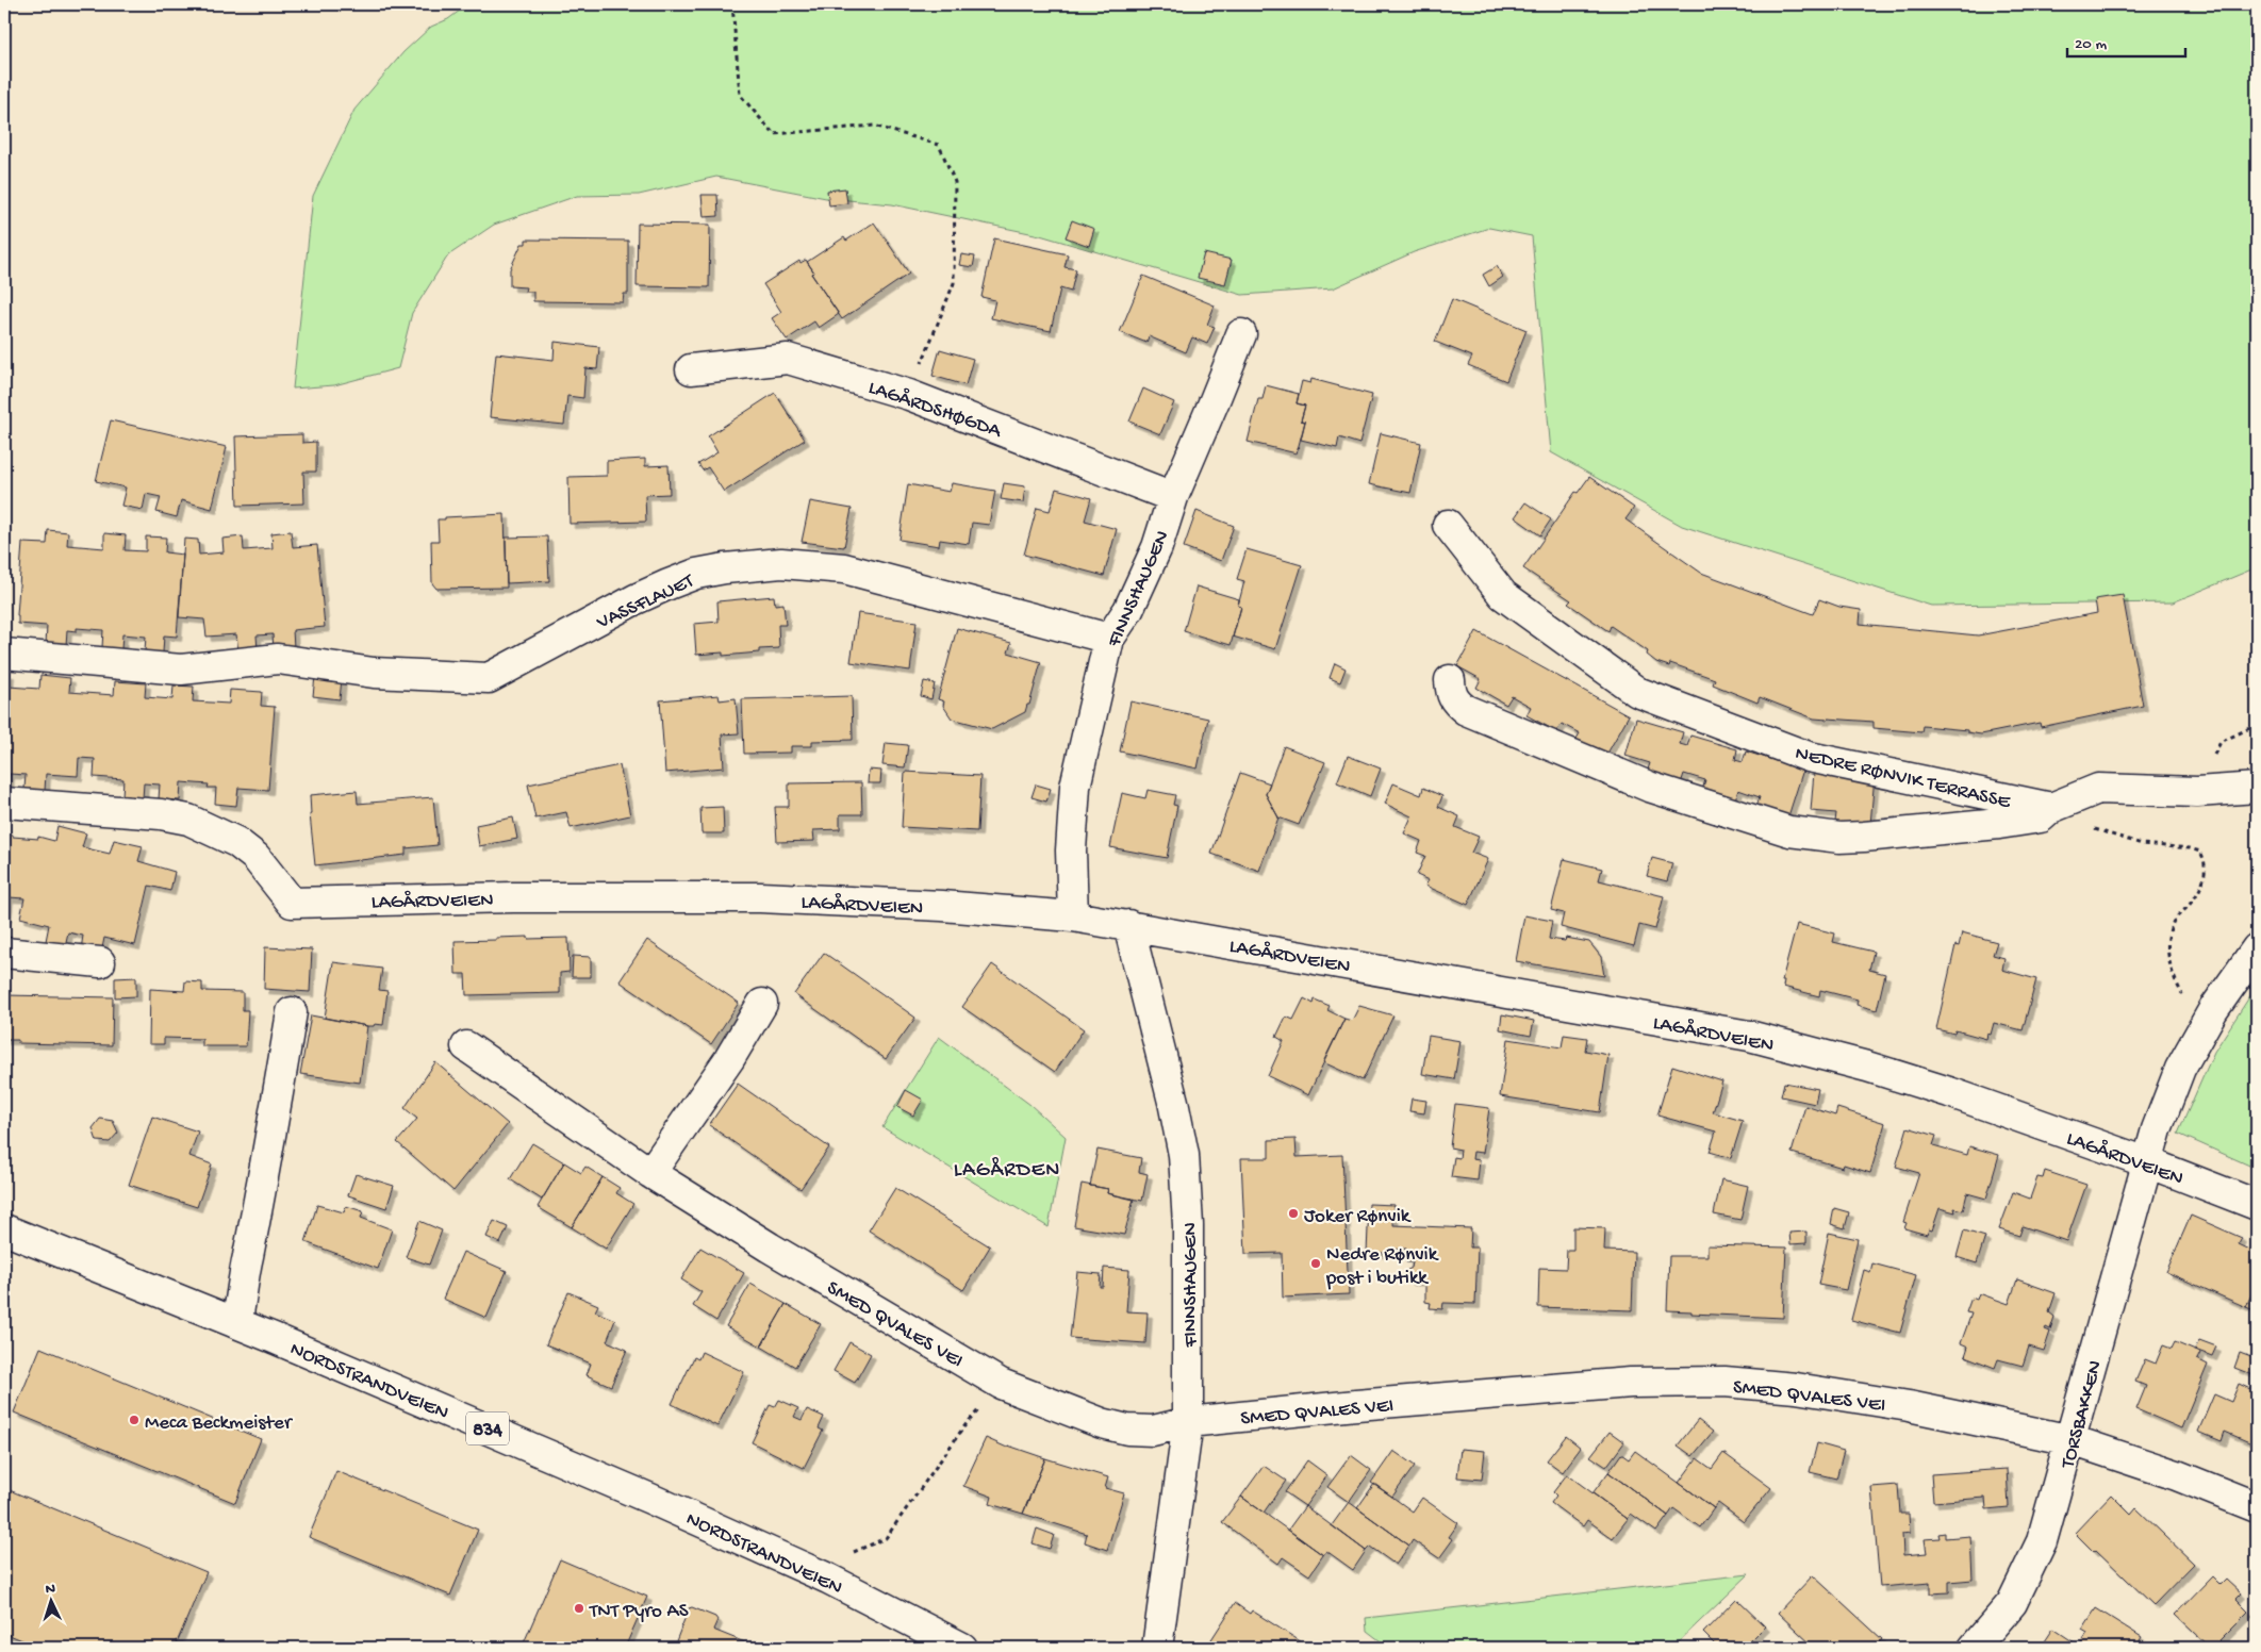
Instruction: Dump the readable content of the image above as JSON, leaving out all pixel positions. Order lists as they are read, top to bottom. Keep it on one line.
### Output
{"streets":{"street":["LAGÅRDSHØGDA","FINNSHAUGEN","VASSFLAUET","NEDRE RØNVIK TERRASSE","LAGÅRDVEIEN","SMED QVALES VEI","NORDSTRANDVEIEN","TORSBAKKEN","834"]},"crossings":[["LAGÅRDSHØGDA","FINNSHAUGEN"],["FINNSHAUGEN","VASSFLAUET"],["FINNSHAUGEN","LAGÅRDVEIEN"],["FINNSHAUGEN","SMED QVALES VEI"],["LAGÅRDVEIEN","TORSBAKKEN"],["SMED QVALES VEI","TORSBAKKEN"]],"districts":["LAGÅRDEN"],"places":["Joker Rønvik","Nedre Rønvik post i butikk","Meca Beckmeister","TNT Pyro AS"],"scale_bar":"20 m","north":"top"}
